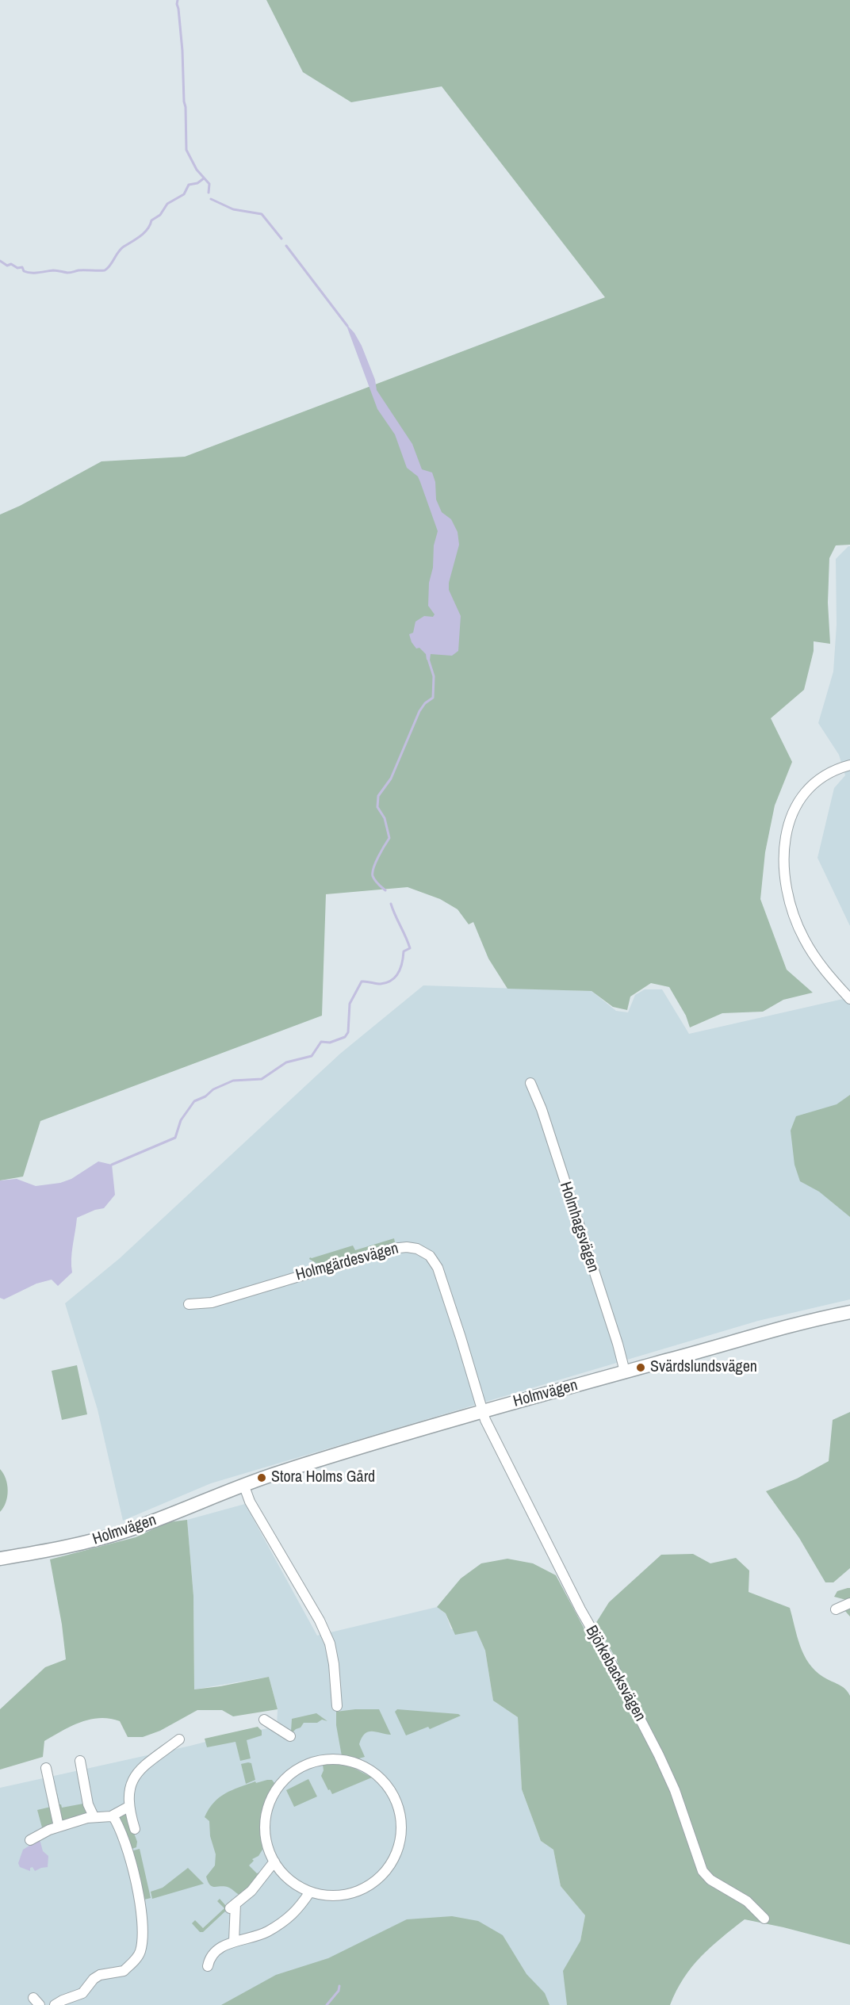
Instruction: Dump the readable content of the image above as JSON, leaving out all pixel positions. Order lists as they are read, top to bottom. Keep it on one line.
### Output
{"streets":{"street":["Holmhagsvägen","Holmgärdesvägen","Holmvägen","Björkebacksvägen"]},"crossings":[["Holmhagsvägen","Holmvägen"],["Holmgärdesvägen","Holmvägen"],["Holmgärdesvägen","Björkebacksvägen"],["Holmvägen","Björkebacksvägen"]],"places":["Svärdslundsvägen","Stora Holms Gård"]}
